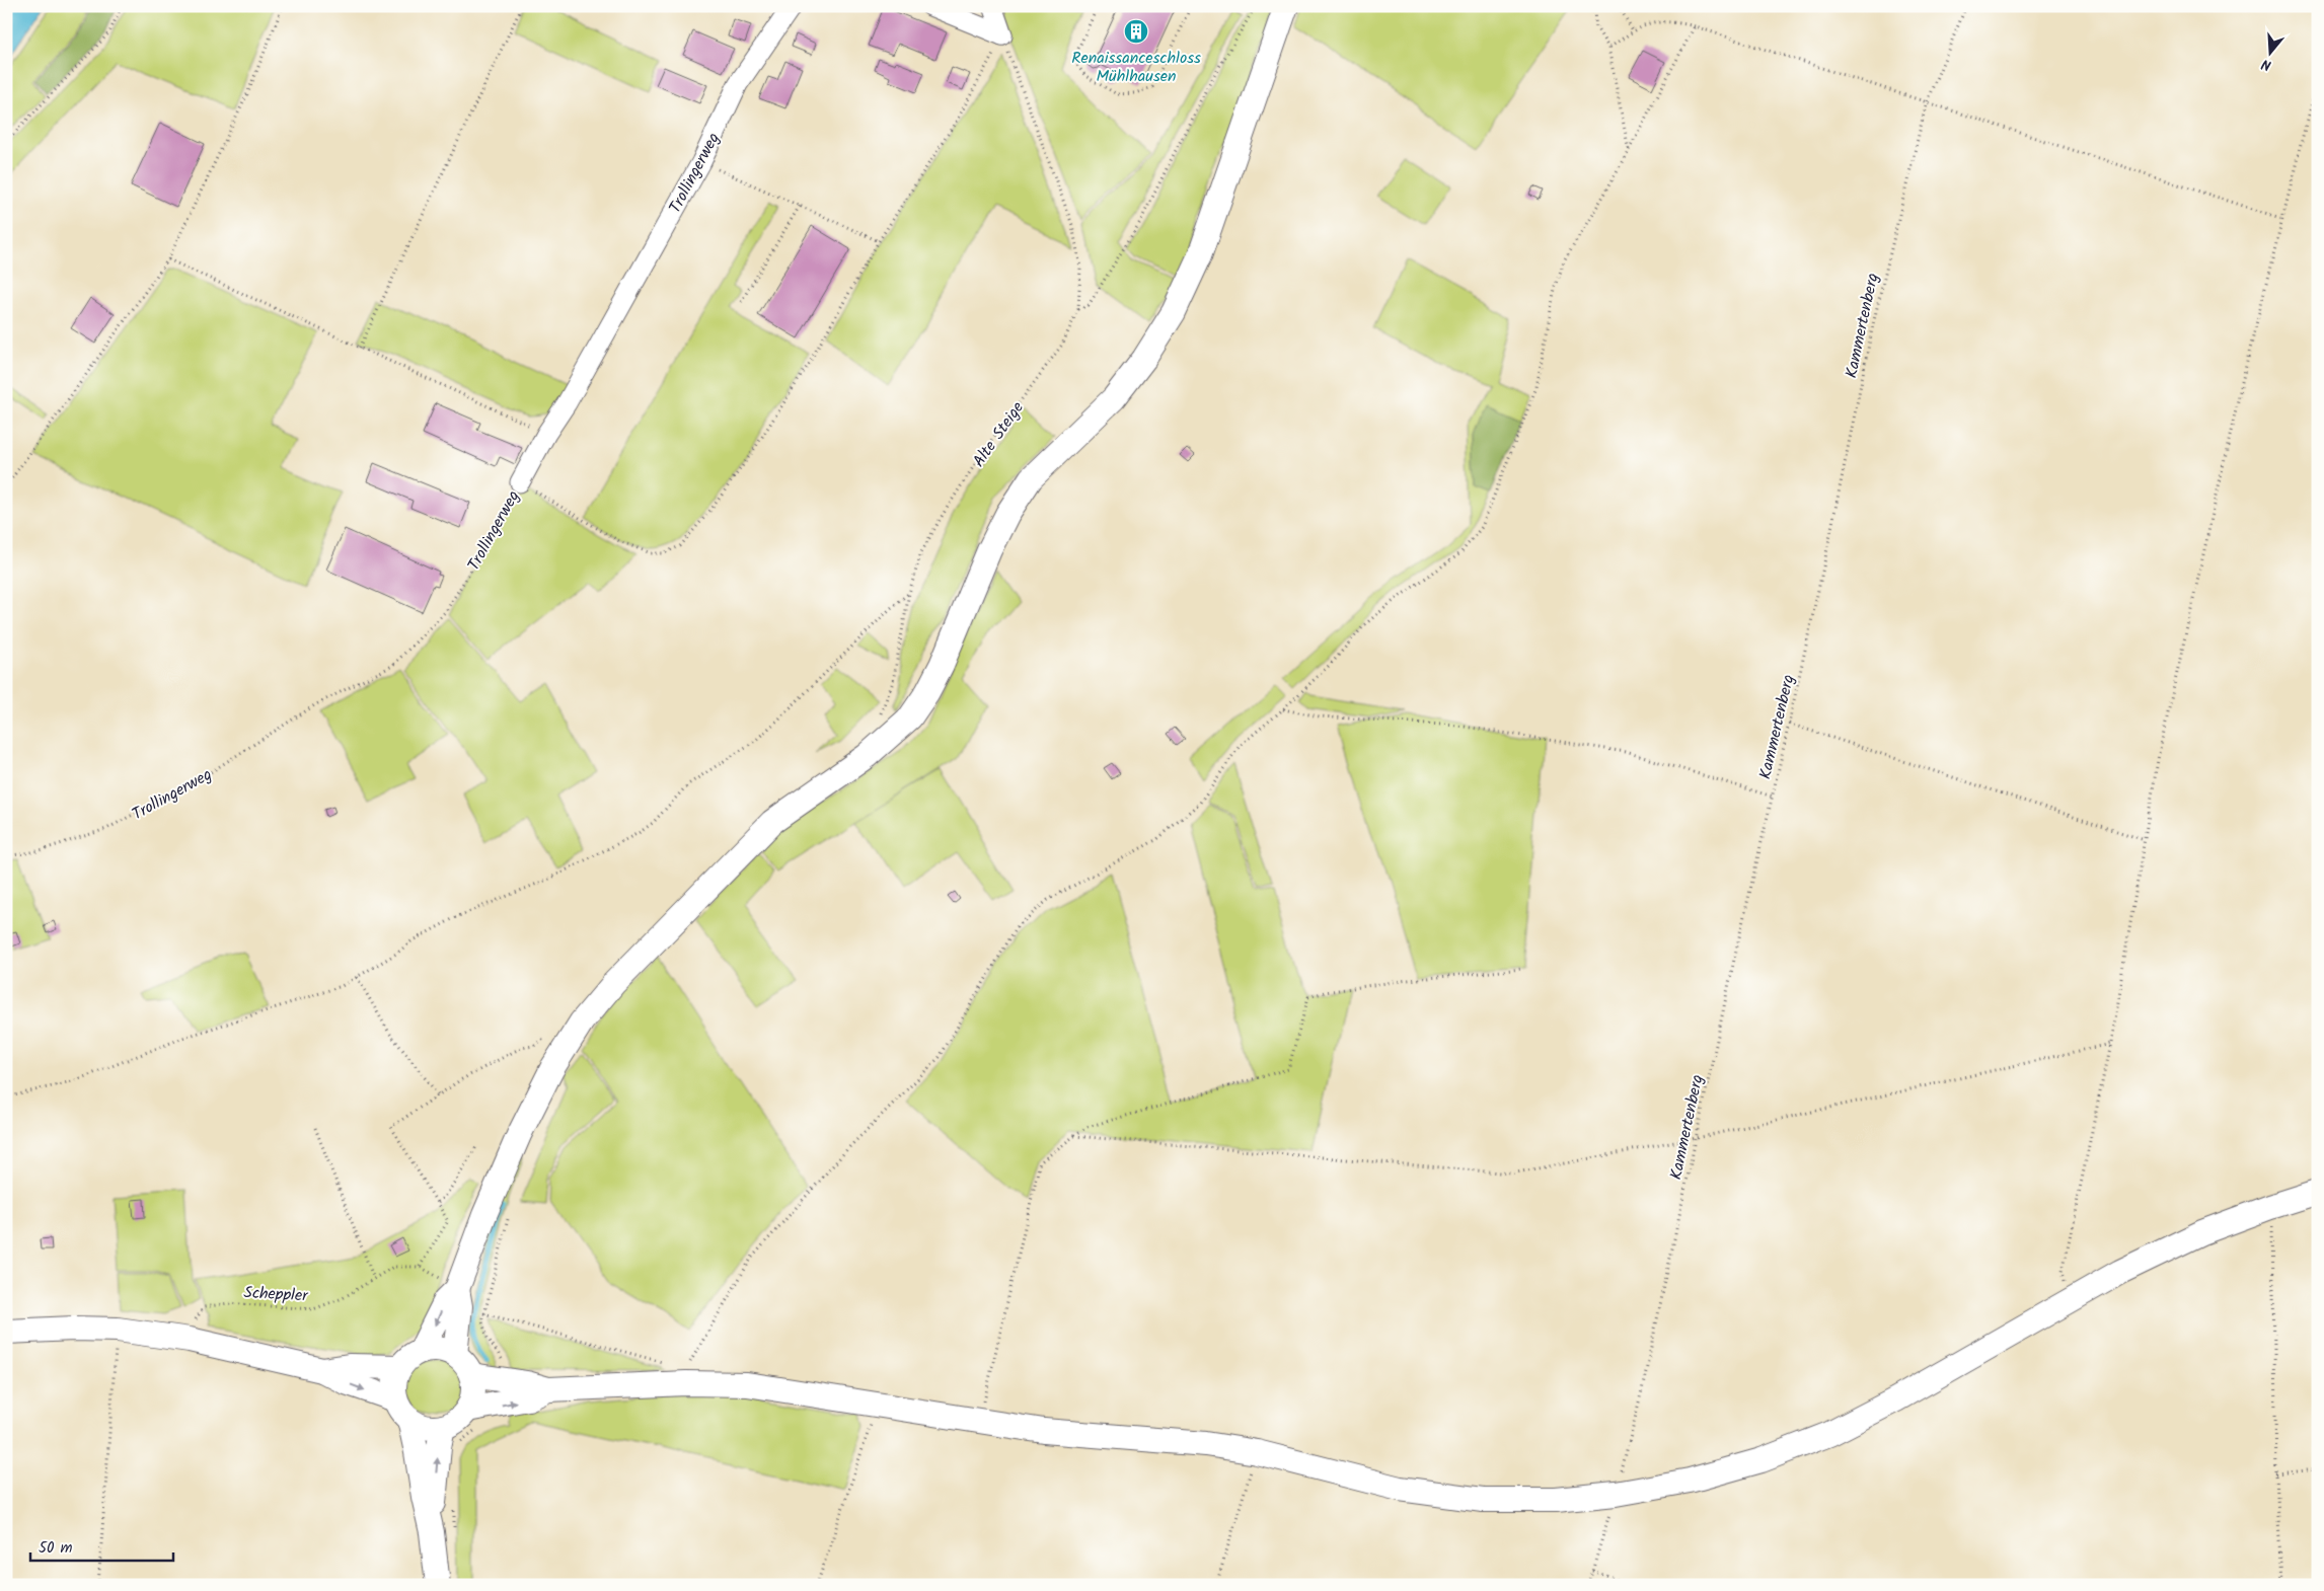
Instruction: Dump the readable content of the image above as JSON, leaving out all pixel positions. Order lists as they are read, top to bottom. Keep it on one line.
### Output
{"streets":{"street":["Trollingerweg"],"path":["Kammertenberg","Alte Steige","Scheppler"]},"places":{"building":["Renaissanceschloss Mühlhausen"]},"scale_bar":"50 m","north":"bottom"}
